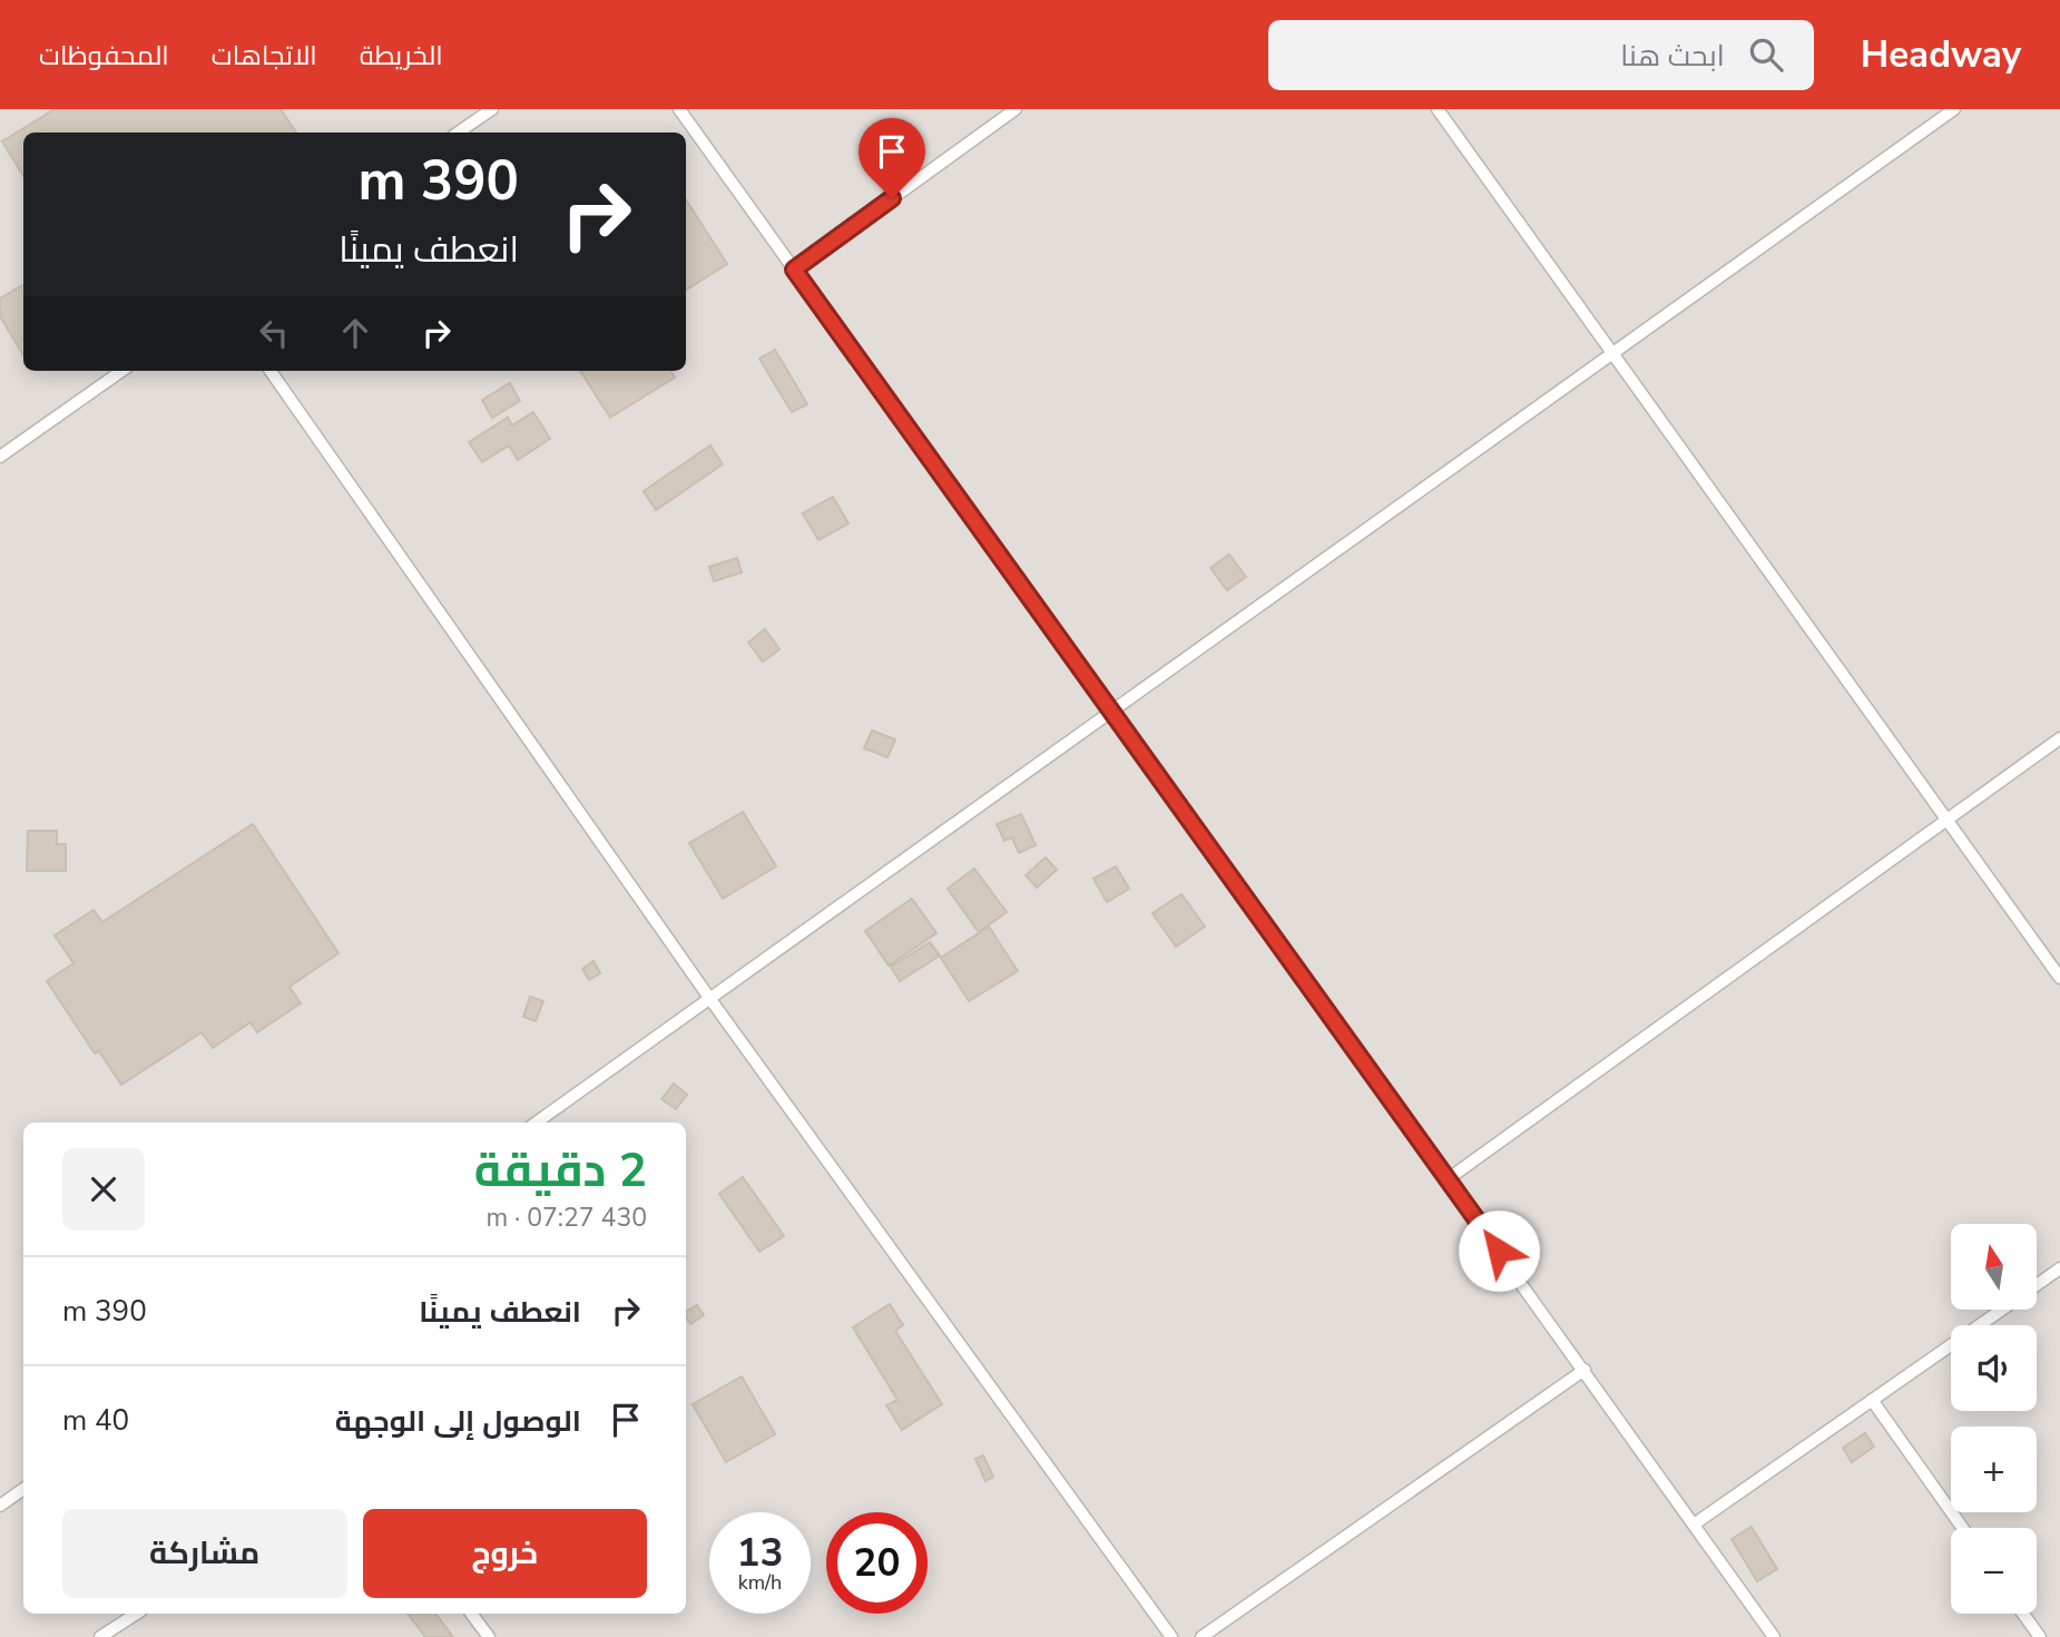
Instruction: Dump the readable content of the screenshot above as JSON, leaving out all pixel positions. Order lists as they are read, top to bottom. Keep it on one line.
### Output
{"north":"top","page":{"header":"Headway","search":"ابحث هنا","nav":["الخريطة","الاتجاهات","المحفوظات"],"turn":["390 m","انعطف يمينًا"],"heading":["2 دقيقة","430 m · 07:27"],"map_buttons":["+","−"],"list":[{"name":"انعطف يمينًا","value":"390 m"},{"name":"الوصول إلى الوجهة","value":"40 m"}],"buttons":["خروج","مشاركة"],"speed":"13 km/h","limit":"20"}}
